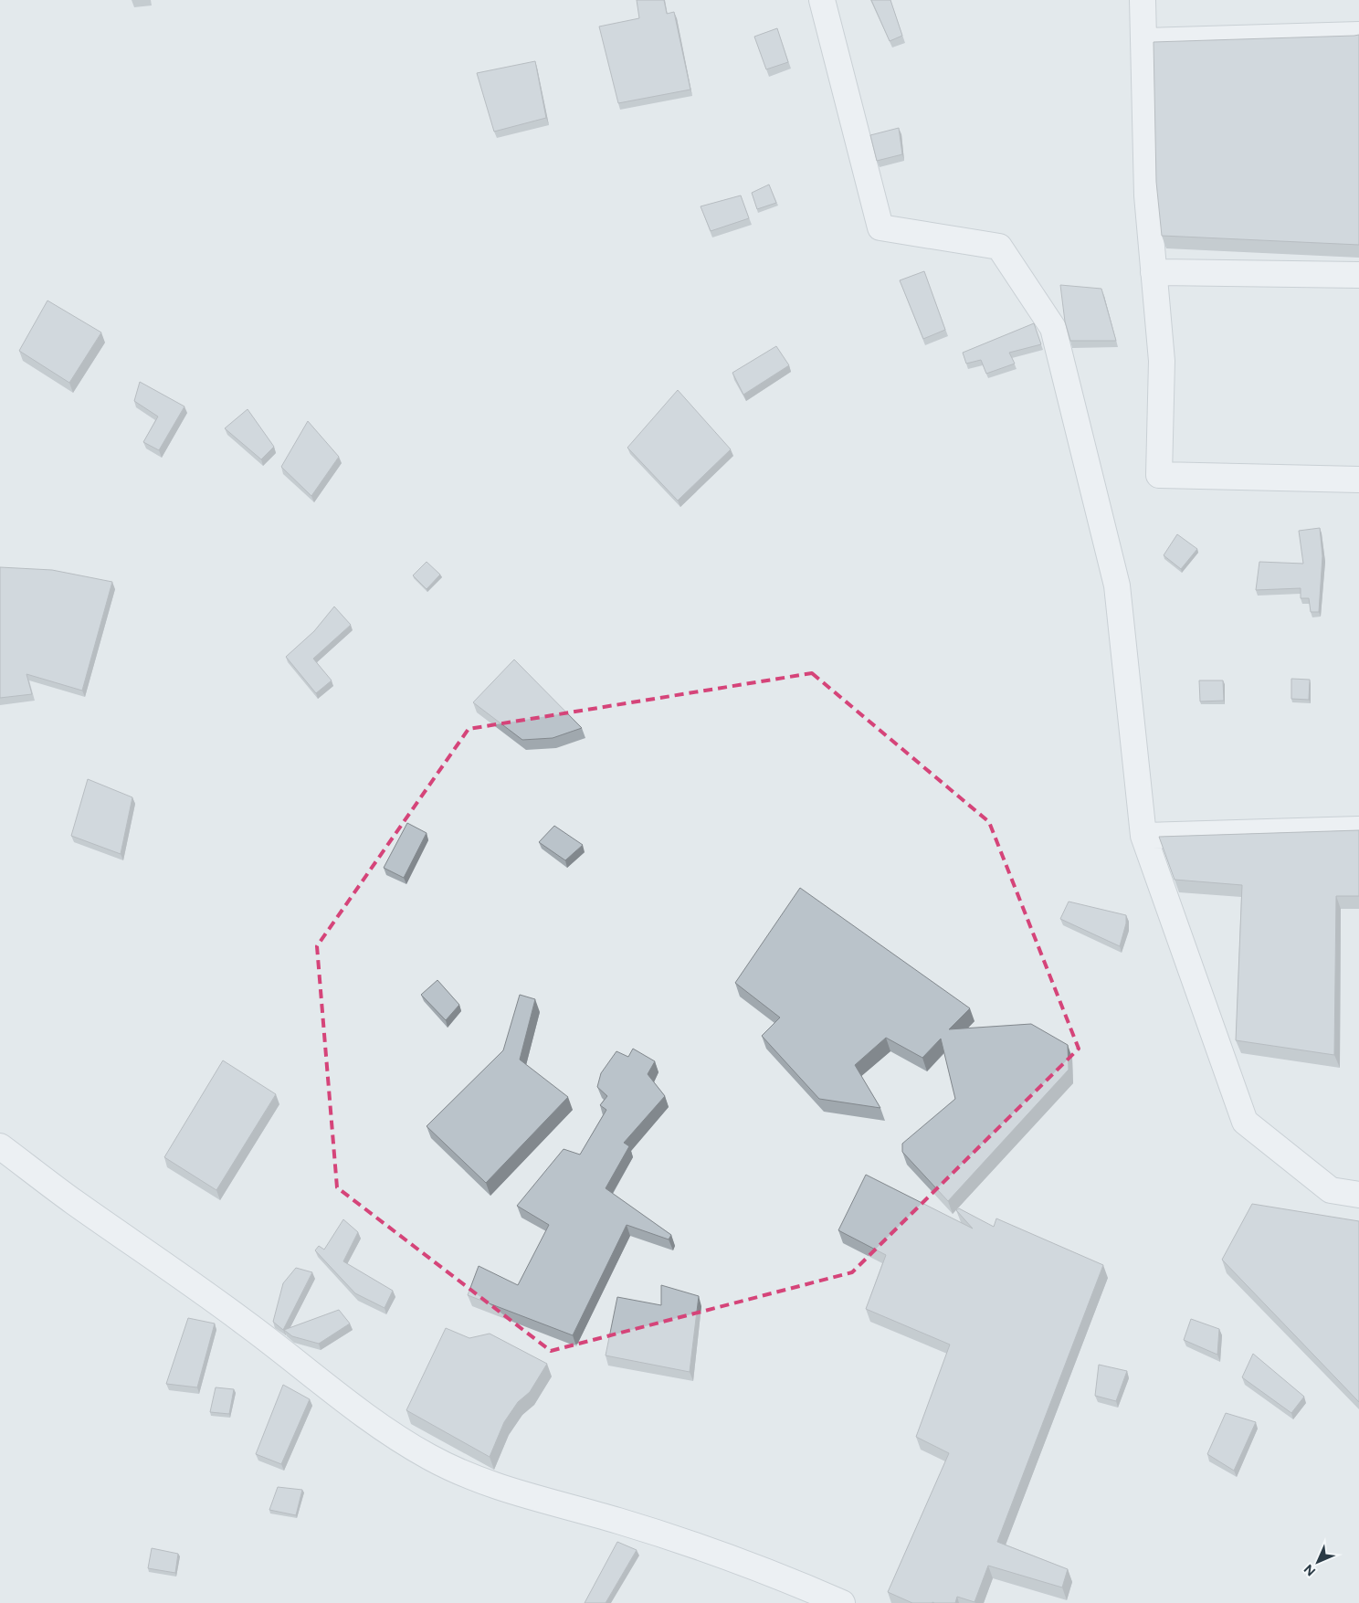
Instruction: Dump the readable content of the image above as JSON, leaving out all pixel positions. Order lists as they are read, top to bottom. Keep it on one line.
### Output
{"north":"bottom left"}
